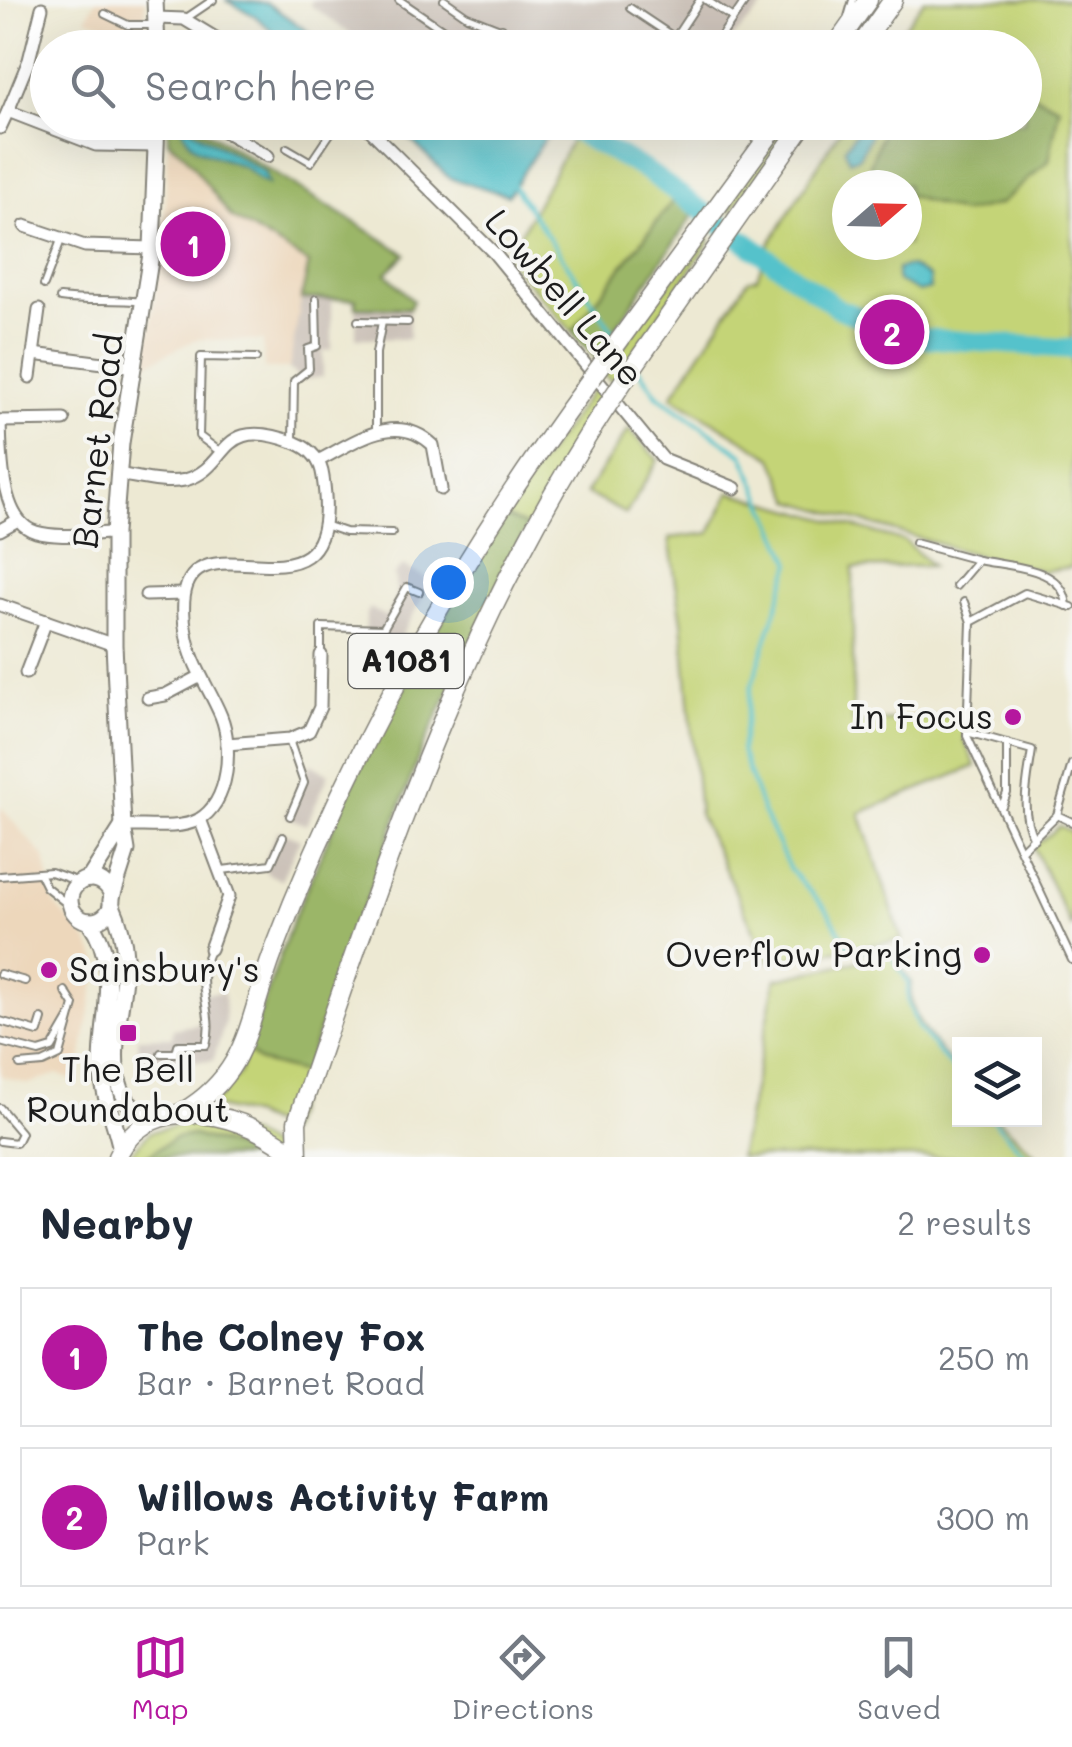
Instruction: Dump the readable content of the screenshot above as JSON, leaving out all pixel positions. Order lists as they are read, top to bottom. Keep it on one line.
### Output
{"streets":{"main road":["A1081"],"street":["Lowbell Lane","Barnet Road"]},"places":{"other":["In Focus","Overflow Parking","Sainsbury's"],"transit":["The Bell Roundabout"]},"north":"right","page":{"search":"Search here","pins":["1","2"],"heading":["Nearby","2 results"],"list":[{"mark":"1","name":"The Colney Fox","note":"Bar · Barnet Road","value":"250 m"},{"mark":"2","name":"Willows Activity Farm","note":"Park","value":"300 m"}],"nav":["Map","Directions","Saved"]}}
